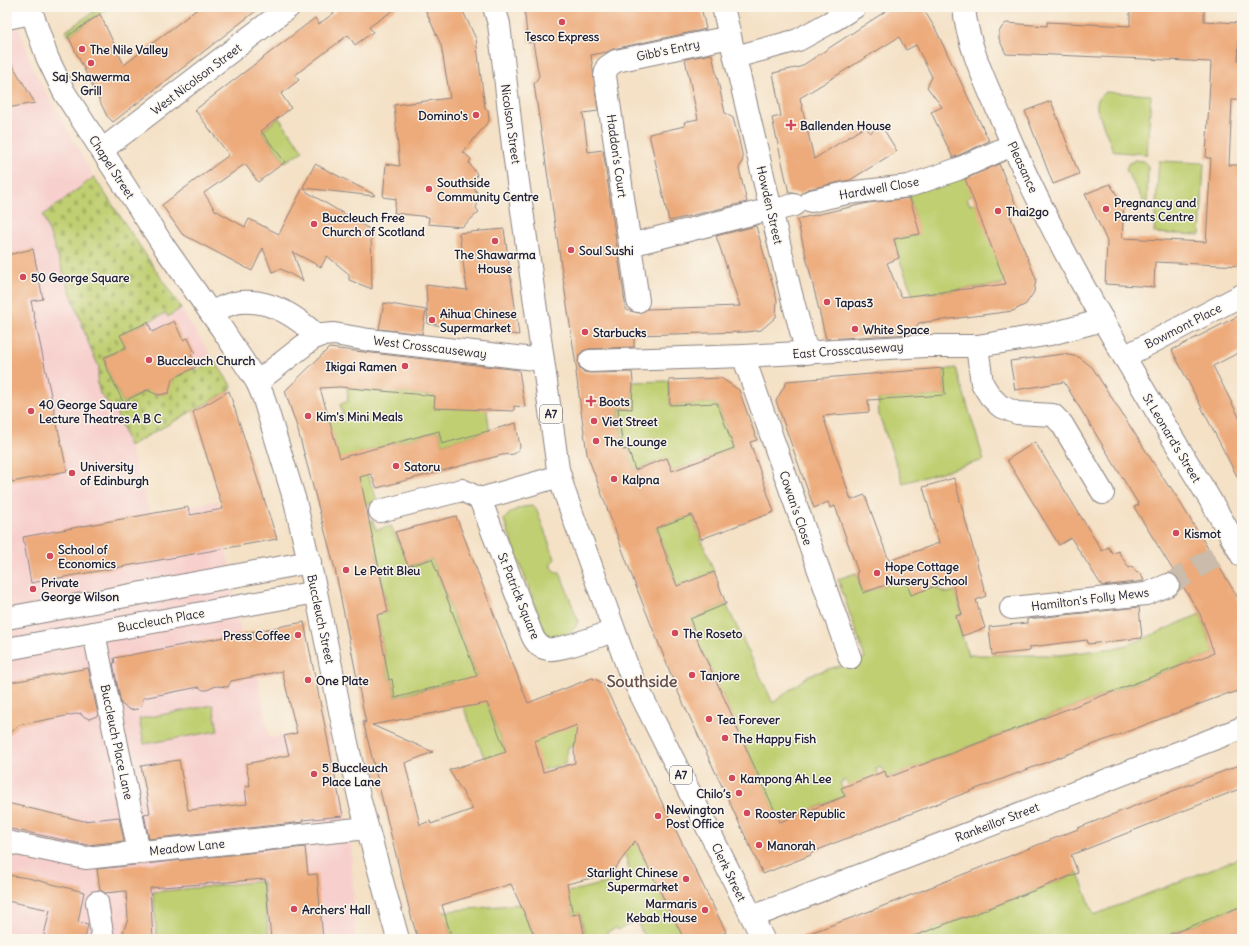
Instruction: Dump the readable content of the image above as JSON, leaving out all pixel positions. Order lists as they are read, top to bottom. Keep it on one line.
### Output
{"streets":{"street":["Gibb's Entry","West Nicolson Street","Nicolson Street","Haddon's Court","Chapel Street","Pleasance","Hardwell Close","Howden Street","Bowmont Place","West Crosscauseway","East Crosscauseway","A7","St Leonard's Street","Cowan's Close","St Patrick Square","Hamilton's Folly Mews","Buccleuch Street","Buccleuch Place","Buccleuch Place Lane","Rankeillor Street","Meadow Lane","Clerk Street"]},"crossings":[["Gibb's Entry","Haddon's Court"],["Gibb's Entry","Howden Street"],["West Nicolson Street","Chapel Street"],["Nicolson Street","West Crosscauseway"],["Nicolson Street","A7"],["Chapel Street","Buccleuch Street"],["Pleasance","Hardwell Close"],["Pleasance","East Crosscauseway"],["Pleasance","St Leonard's Street"],["Hardwell Close","Howden Street"],["Howden Street","East Crosscauseway"],["Bowmont Place","St Leonard's Street"],["West Crosscauseway","A7"],["East Crosscauseway","St Leonard's Street"],["East Crosscauseway","Cowan's Close"],["A7","St Patrick Square"],["A7","Clerk Street"],["St Patrick Square","Clerk Street"],["Buccleuch Street","Buccleuch Place"],["Buccleuch Street","Meadow Lane"],["Buccleuch Place","Buccleuch Place Lane"],["Buccleuch Place Lane","Meadow Lane"],["Rankeillor Street","Clerk Street"]],"districts":["Southside"],"places":{"other":["Tesco Express","The Nile Valley","Saj Shawerma Grill","Domino's","Southside Community Centre","Pregnancy and Parents Centre","Thai2go","Buccleuch Free Church of Scotland","The Shawarma House","Soul Sushi","50 George Square","Tapas3","Aihua Chinese Supermarket","White Space","Starbucks","Buccleuch Church","Ikigai Ramen","40 George Square Lecture Theatres A B C","Kim's Mini Meals","Viet Street","The Lounge","Satoru","University of Edinburgh","Kalpna","Kismot","School of Economics","Le Petit Bleu","Hope Cottage Nursery School","Private George Wilson","The Roseto","Press Coffee","Tanjore","One Plate","Tea Forever","The Happy Fish","5 Buccleuch Place Lane","Kampong Ah Lee","Chilo’s","Rooster Republic","Newington Post Office","Manorah","Starlight Chinese Supermarket","Archers' Hall","Marmaris Kebab House"],"health":["Ballenden House","Boots"]}}
